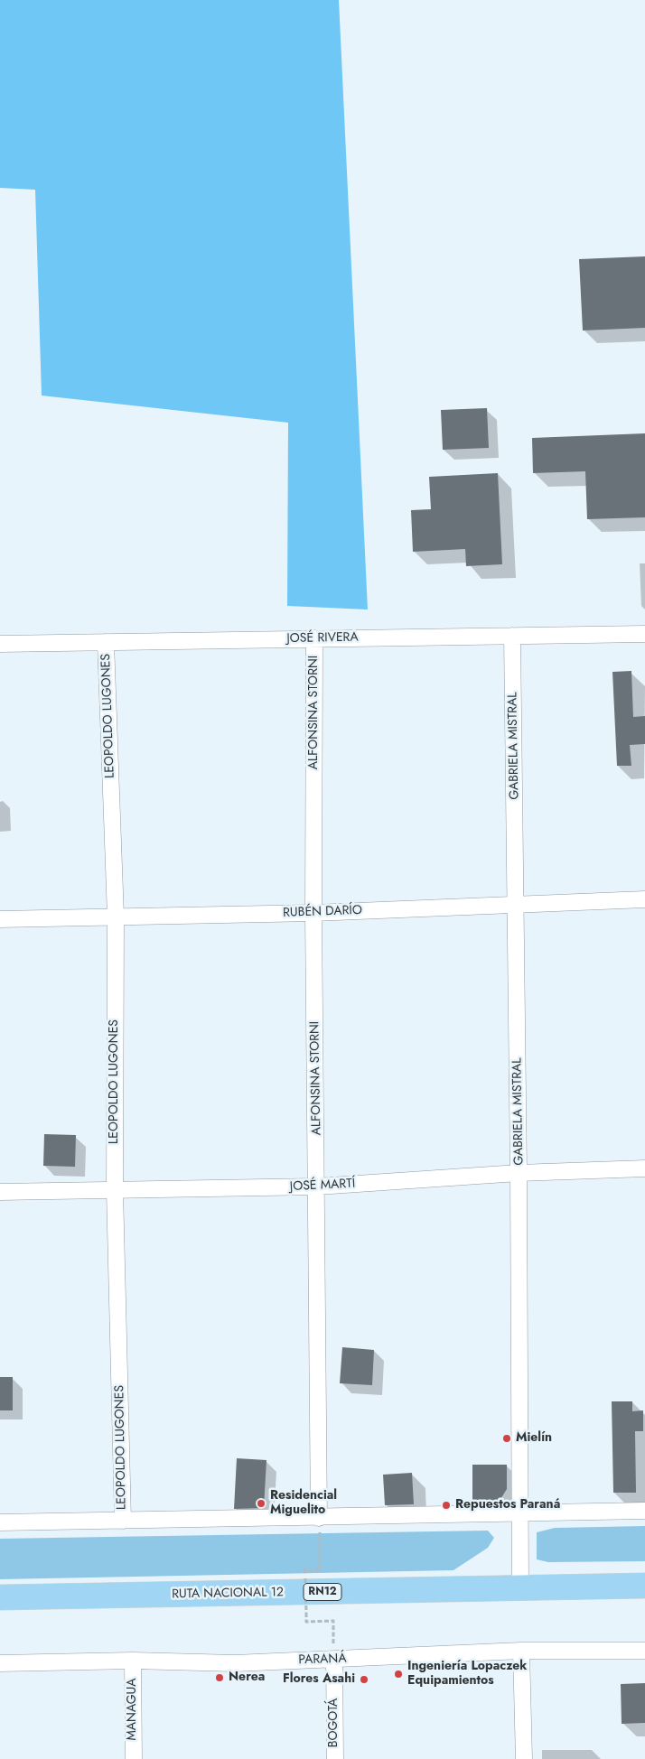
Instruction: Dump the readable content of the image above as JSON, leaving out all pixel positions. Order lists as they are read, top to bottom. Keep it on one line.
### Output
{"streets":{"highway":["RN12","RUTA NACIONAL 12"],"street":["JOSÉ RIVERA","ALFONSINA STORNI","LEOPOLDO LUGONES","GABRIELA MISTRAL","RUBÉN DARÍO","JOSÉ MARTÍ","PARANÁ","MANAGUA","BOGOTÁ"]},"crossings":[["JOSÉ RIVERA","ALFONSINA STORNI"],["JOSÉ RIVERA","LEOPOLDO LUGONES"],["JOSÉ RIVERA","GABRIELA MISTRAL"],["ALFONSINA STORNI","RUBÉN DARÍO"],["ALFONSINA STORNI","JOSÉ MARTÍ"],["LEOPOLDO LUGONES","RUBÉN DARÍO"],["LEOPOLDO LUGONES","JOSÉ MARTÍ"],["GABRIELA MISTRAL","RUBÉN DARÍO"],["GABRIELA MISTRAL","JOSÉ MARTÍ"],["GABRIELA MISTRAL","RUTA NACIONAL 12"],["PARANÁ","MANAGUA"],["PARANÁ","BOGOTÁ"]],"places":["Mielín","Residencial Miguelito","Repuestos Paraná","Ingeniería Lopaczek Equipamientos","Nerea","Flores Asahi"]}
